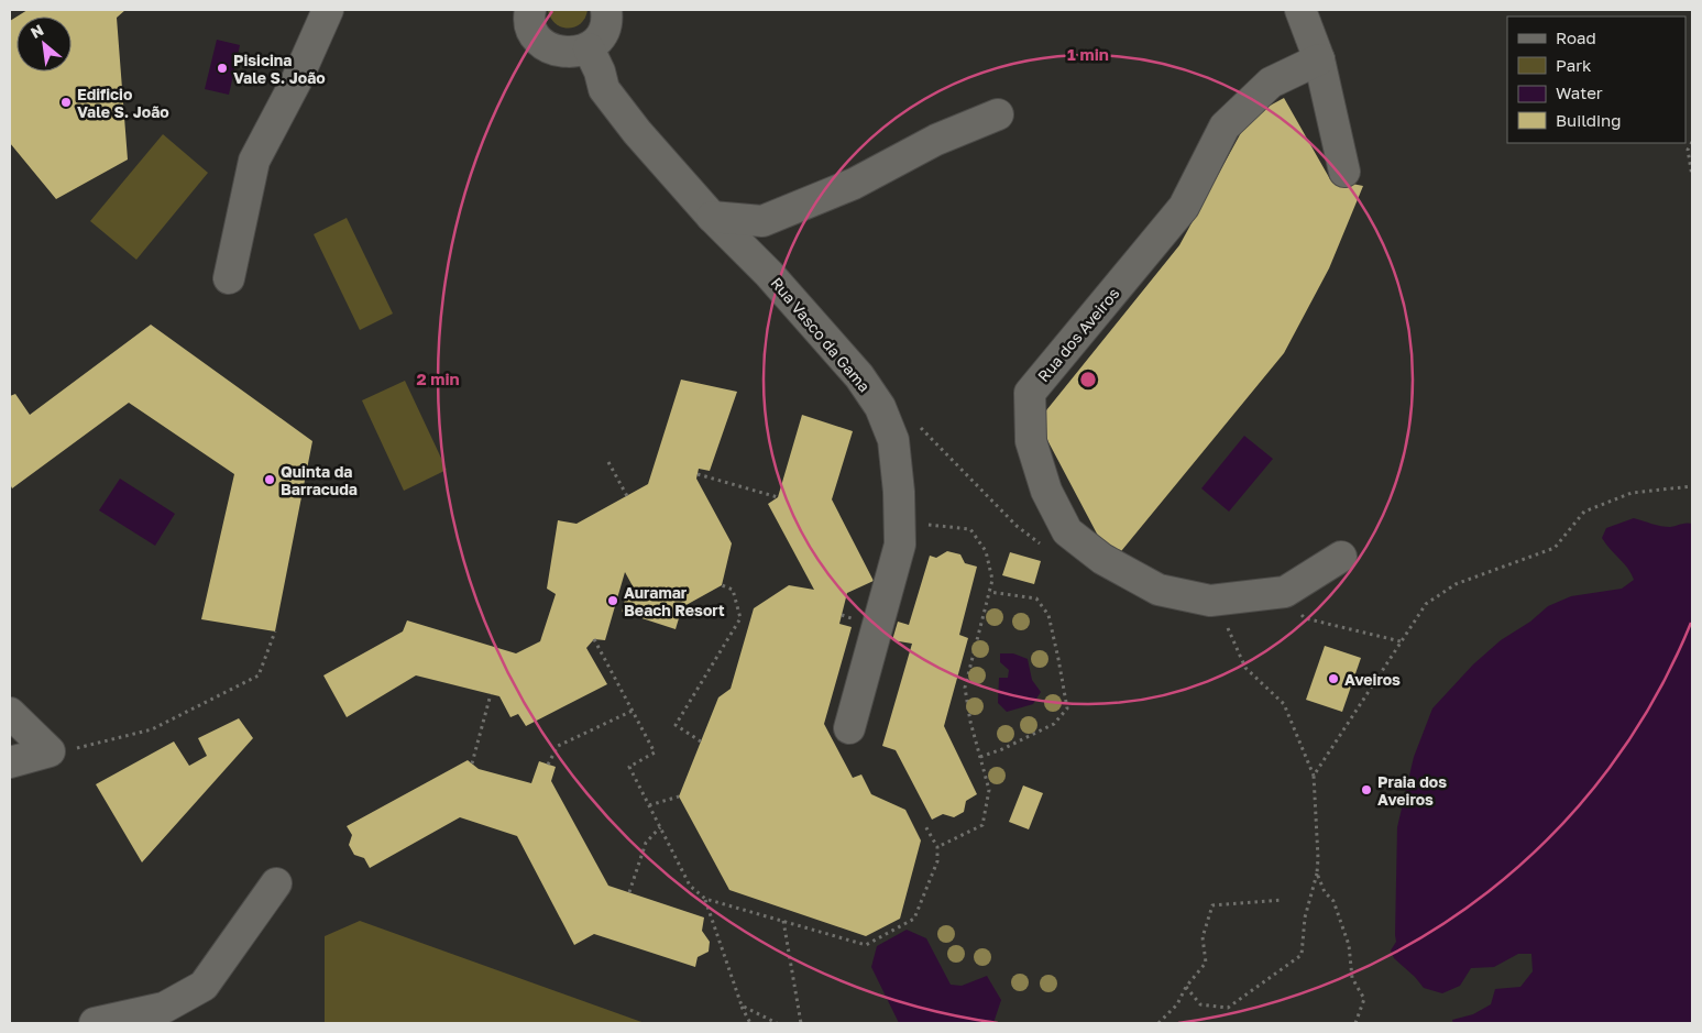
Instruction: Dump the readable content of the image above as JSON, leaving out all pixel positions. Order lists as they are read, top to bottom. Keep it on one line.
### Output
{"streets":{"street":["Rua Vasco da Gama","Rua dos Aveiros"]},"places":["Pisicina Vale S. João","Edificio Vale S. João","Quinta da Barracuda","Auramar Beach Resort","Aveiros","Praia dos Aveiros"],"legend":["Road","Park","Water","Building"],"north":"top left","rings":["1 min","2 min"]}
